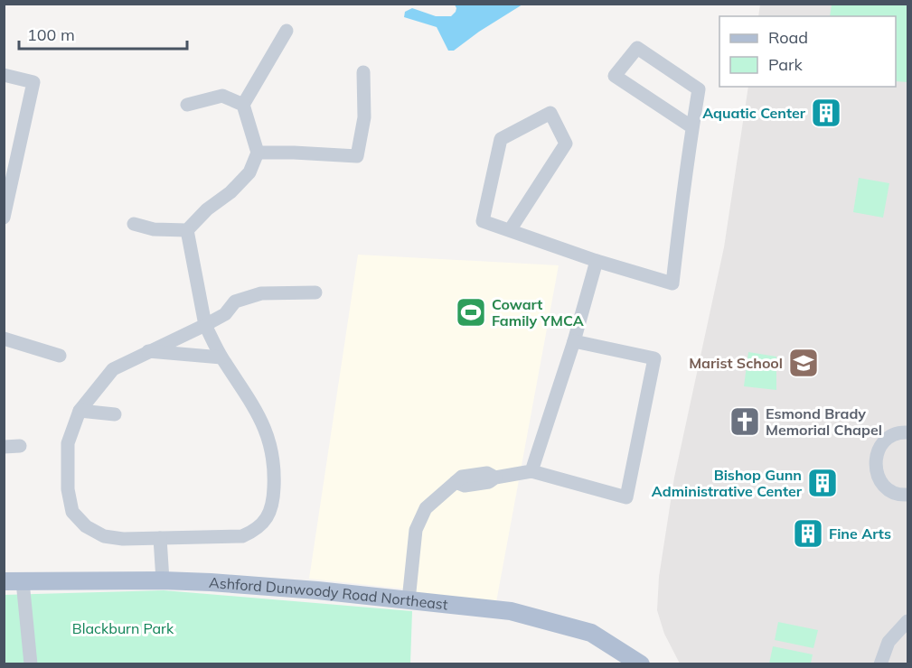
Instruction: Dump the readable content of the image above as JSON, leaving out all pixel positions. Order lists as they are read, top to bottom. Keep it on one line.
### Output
{"streets":{"main road":["Ashford Dunwoody Road Northeast"]},"parks":["Blackburn Park"],"places":{"building":["Aquatic Center","Bishop Gunn Administrative Center","Fine Arts"],"sports":["Cowart Family YMCA"],"school or university":["Marist School"],"church":["Esmond Brady Memorial Chapel"]},"legend":["Road","Park"],"scale_bar":"100 m"}
